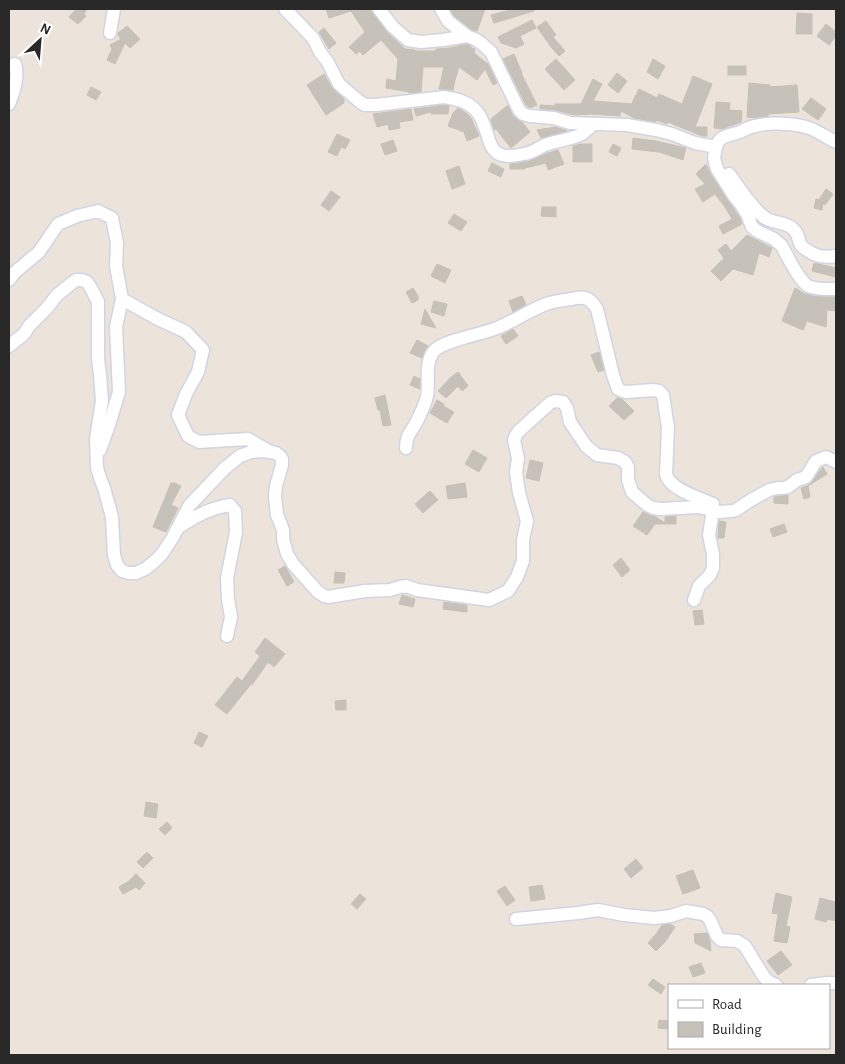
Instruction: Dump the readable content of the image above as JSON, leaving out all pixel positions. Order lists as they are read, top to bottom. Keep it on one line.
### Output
{"legend":["Road","Building"],"north":"top right"}
